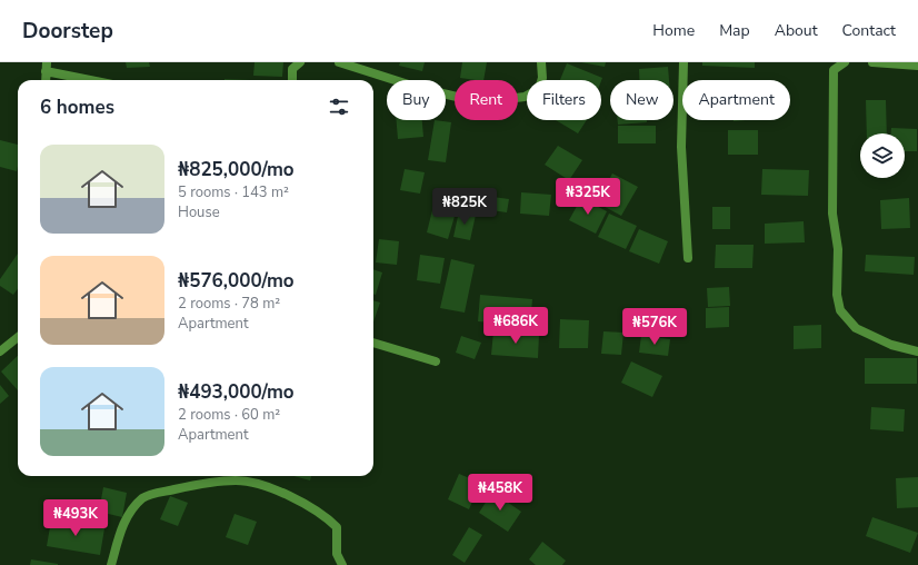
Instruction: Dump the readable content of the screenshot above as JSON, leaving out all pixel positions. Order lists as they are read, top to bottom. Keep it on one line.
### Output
{"page":{"header":"Doorstep","nav":["Home","Map","About","Contact"],"chip":["Buy","Rent","Filters","New","Apartment"],"heading":"6 homes","list":[{"name":"₦825,000/mo","note":"5 rooms · 143 m² · House"},{"name":"₦576,000/mo","note":"2 rooms · 78 m² · Apartment"},{"name":"₦493,000/mo","note":"2 rooms · 60 m² · Apartment"}],"price":["₦325K","₦825K","₦686K","₦576K","₦458K","₦493K"]}}
